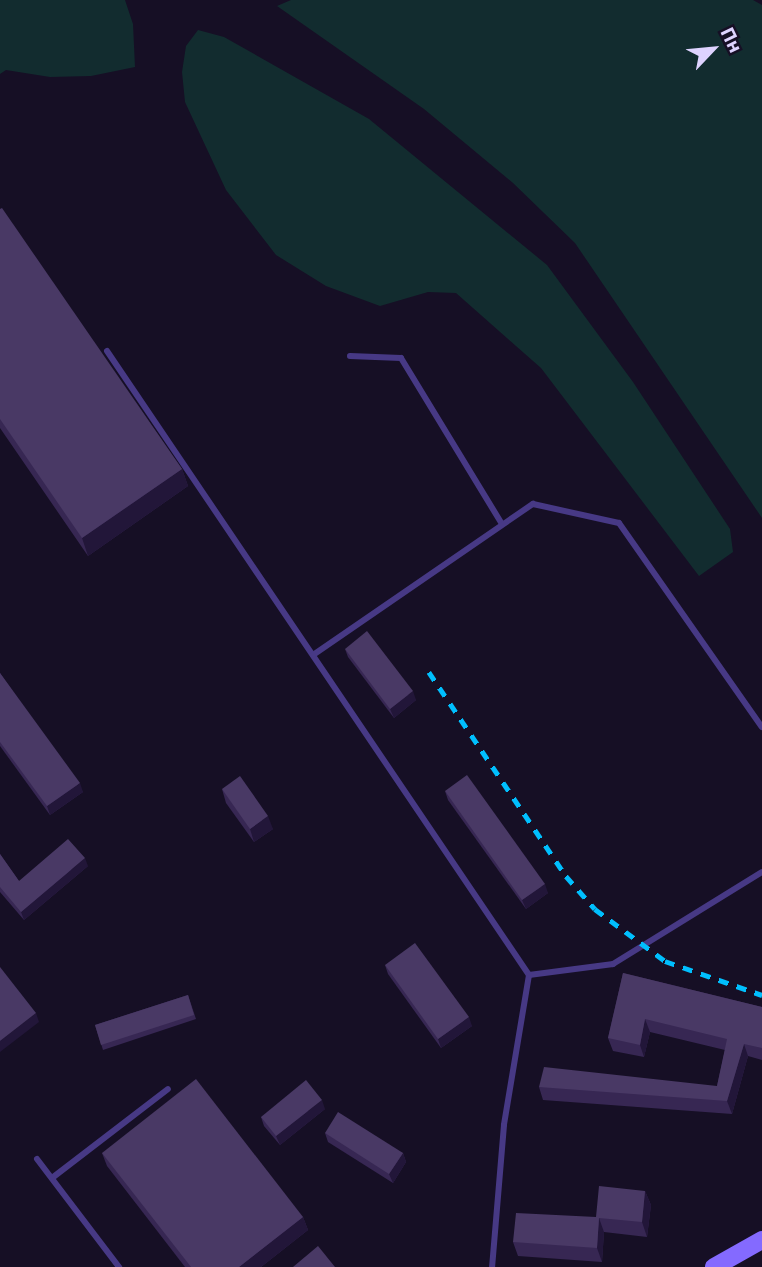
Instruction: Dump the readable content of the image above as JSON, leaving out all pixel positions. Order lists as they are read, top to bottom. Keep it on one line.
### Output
{"north":"top right"}
